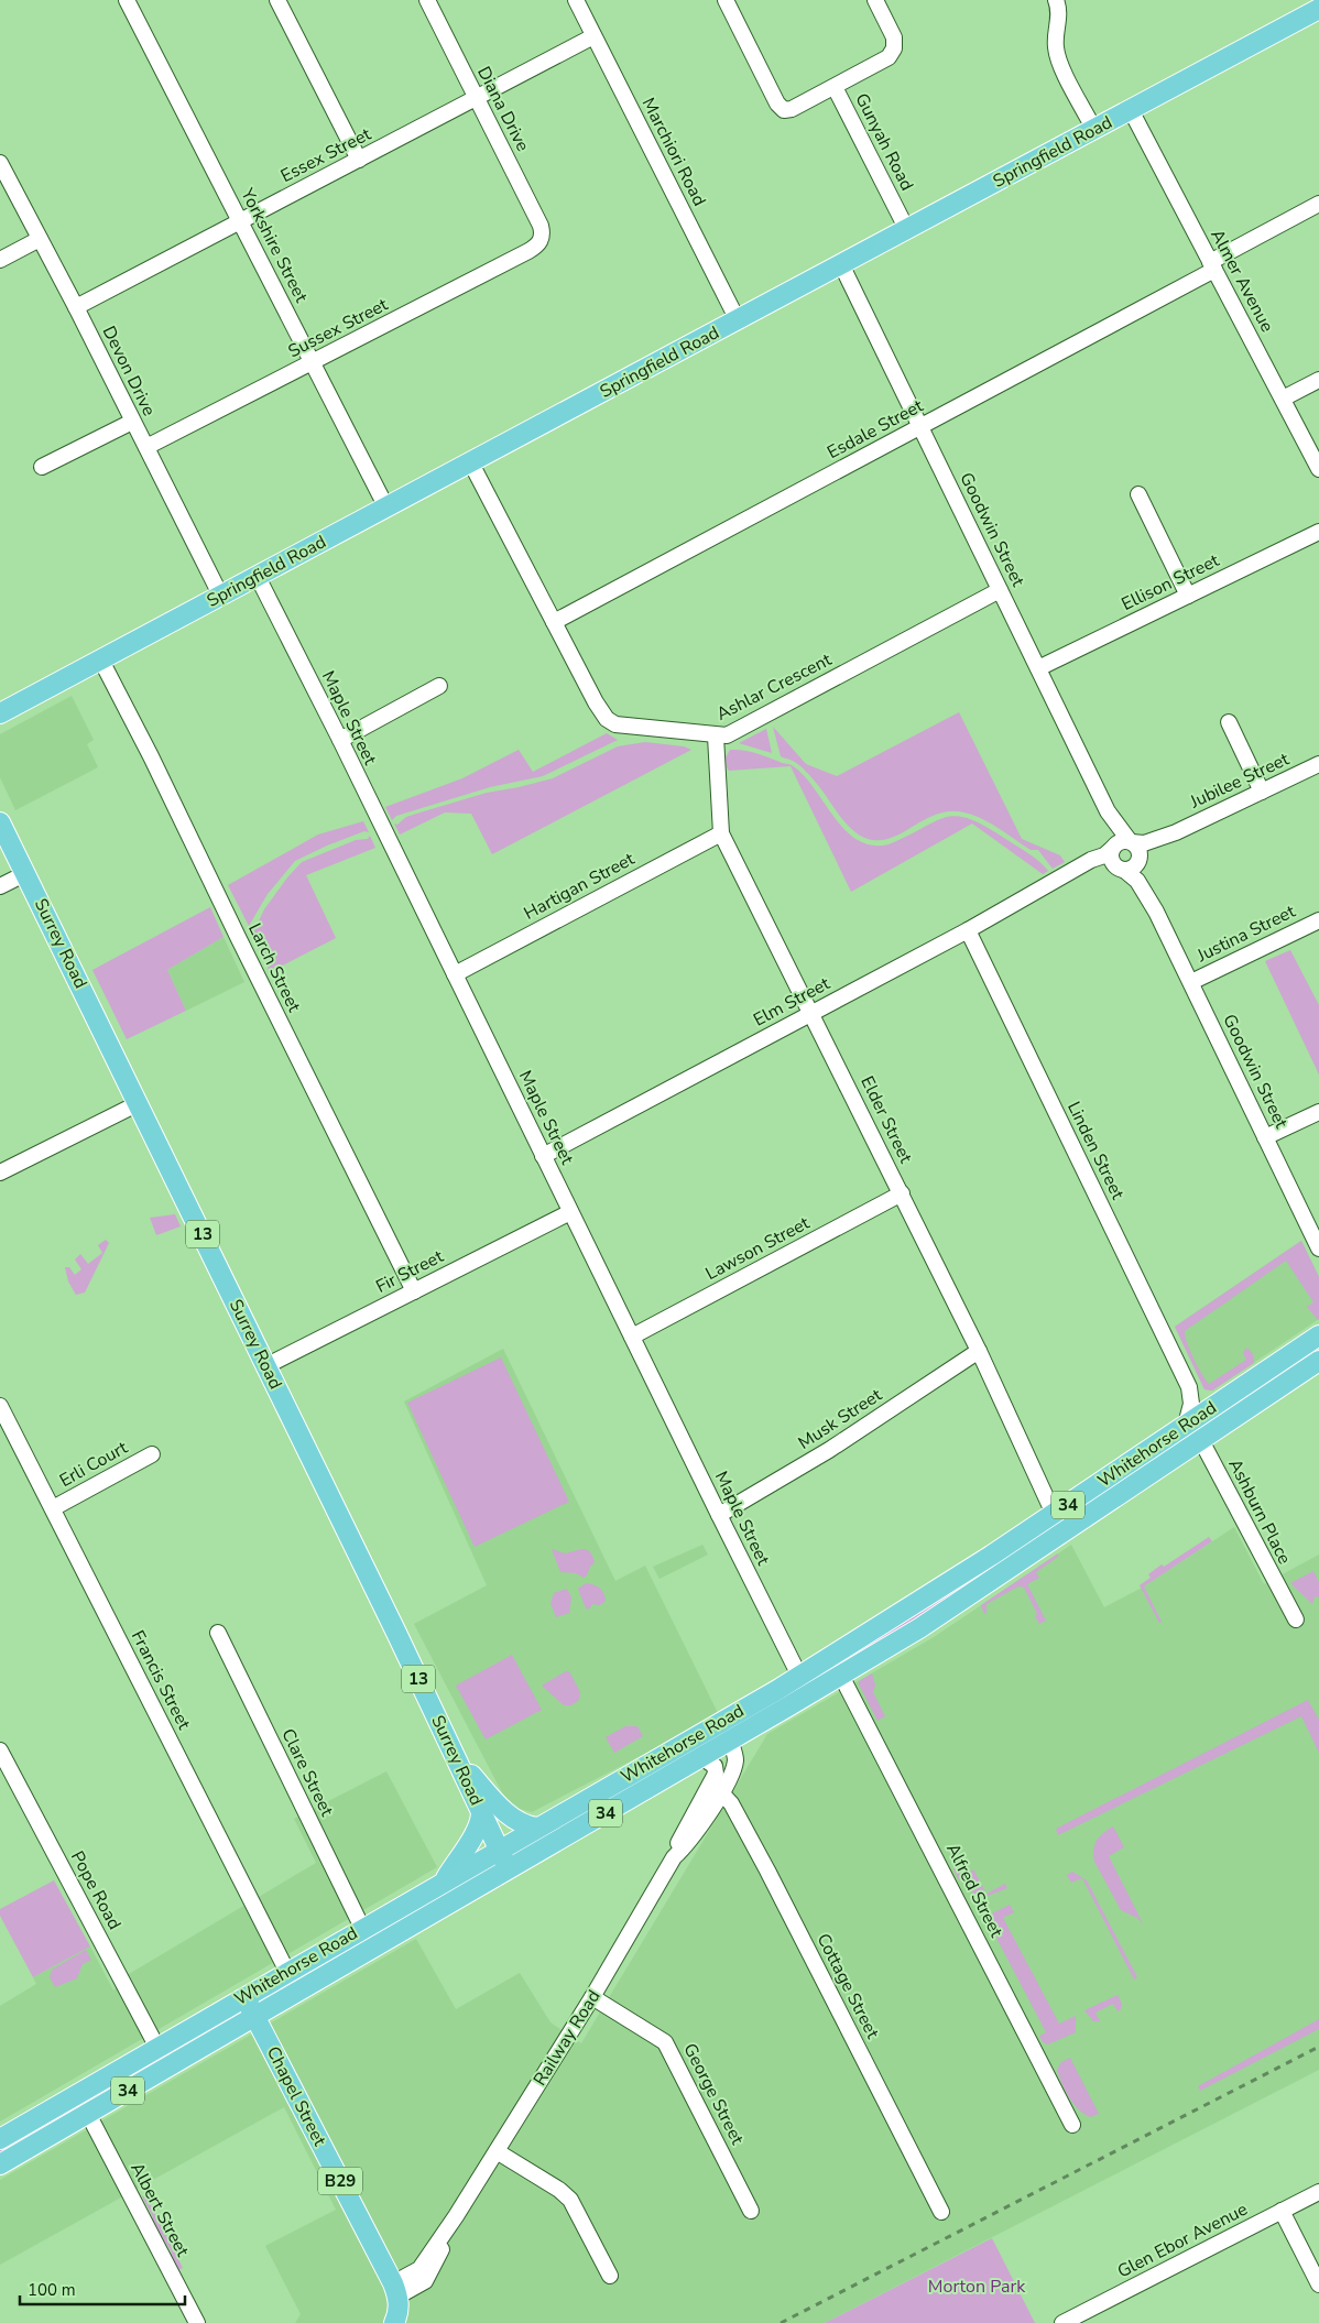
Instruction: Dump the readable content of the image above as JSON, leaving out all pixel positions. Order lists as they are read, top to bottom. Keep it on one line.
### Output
{"streets":{"main road":["Springfield Road","Surrey Road","13","Whitehorse Road","34","Chapel Street","B29"],"street":["Diana Drive","Gunyah Road","Marchiori Road","Essex Street","Yorkshire Street","Almer Avenue","Sussex Street","Devon Drive","Esdale Street","Goodwin Street","Ellison Street","Ashlar Crescent","Maple Street","Jubilee Street","Hartigan Street","Justina Street","Larch Street","Elm Street","Elder Street","Linden Street","Lawson Street","Fir Street","Musk Street","Erli Court","Ashburn Place","Francis Street","Clare Street","Pope Road","Alfred Street","Cottage Street","Railway Road","George Street","Albert Street","Glen Ebor Avenue"]},"crossings":[["Diana Drive","Essex Street"],["Diana Drive","Sussex Street"],["Gunyah Road","Springfield Road"],["Marchiori Road","Springfield Road"],["Marchiori Road","Essex Street"],["Springfield Road","Yorkshire Street"],["Springfield Road","Almer Avenue"],["Springfield Road","Devon Drive"],["Springfield Road","Goodwin Street"],["Springfield Road","Ashlar Crescent"],["Springfield Road","Maple Street"],["Springfield Road","Larch Street"],["Essex Street","Yorkshire Street"],["Essex Street","Devon Drive"],["Yorkshire Street","Sussex Street"],["Almer Avenue","Esdale Street"],["Sussex Street","Devon Drive"],["Esdale Street","Goodwin Street"],["Esdale Street","Ashlar Crescent"],["Goodwin Street","Ellison Street"],["Goodwin Street","Ashlar Crescent"],["Goodwin Street","Jubilee Street"],["Goodwin Street","Justina Street"],["Goodwin Street","Elm Street"],["Ashlar Crescent","Elder Street"],["Maple Street","Hartigan Street"],["Maple Street","Elm Street"],["Maple Street","Lawson Street"],["Maple Street","Fir Street"],["Maple Street","Musk Street"],["Maple Street","Whitehorse Road"],["Jubilee Street","Elm Street"],["Hartigan Street","Elder Street"],["Surrey Road","Fir Street"],["Surrey Road","Whitehorse Road"],["Larch Street","Fir Street"],["Elm Street","Elder Street"],["Elm Street","Linden Street"],["Elder Street","Lawson Street"],["Elder Street","Musk Street"],["Elder Street","Whitehorse Road"],["Linden Street","Whitehorse Road"],["Linden Street","Ashburn Place"],["Whitehorse Road","Ashburn Place"],["Whitehorse Road","Francis Street"],["Whitehorse Road","Clare Street"],["Whitehorse Road","Pope Road"],["Whitehorse Road","Alfred Street"],["Whitehorse Road","Railway Road"],["Whitehorse Road","Chapel Street"],["Whitehorse Road","Albert Street"],["Erli Court","Francis Street"],["Cottage Street","Railway Road"],["Railway Road","George Street"],["Railway Road","Chapel Street"]],"parks":["Morton Park"],"scale_bar":"100 m"}
